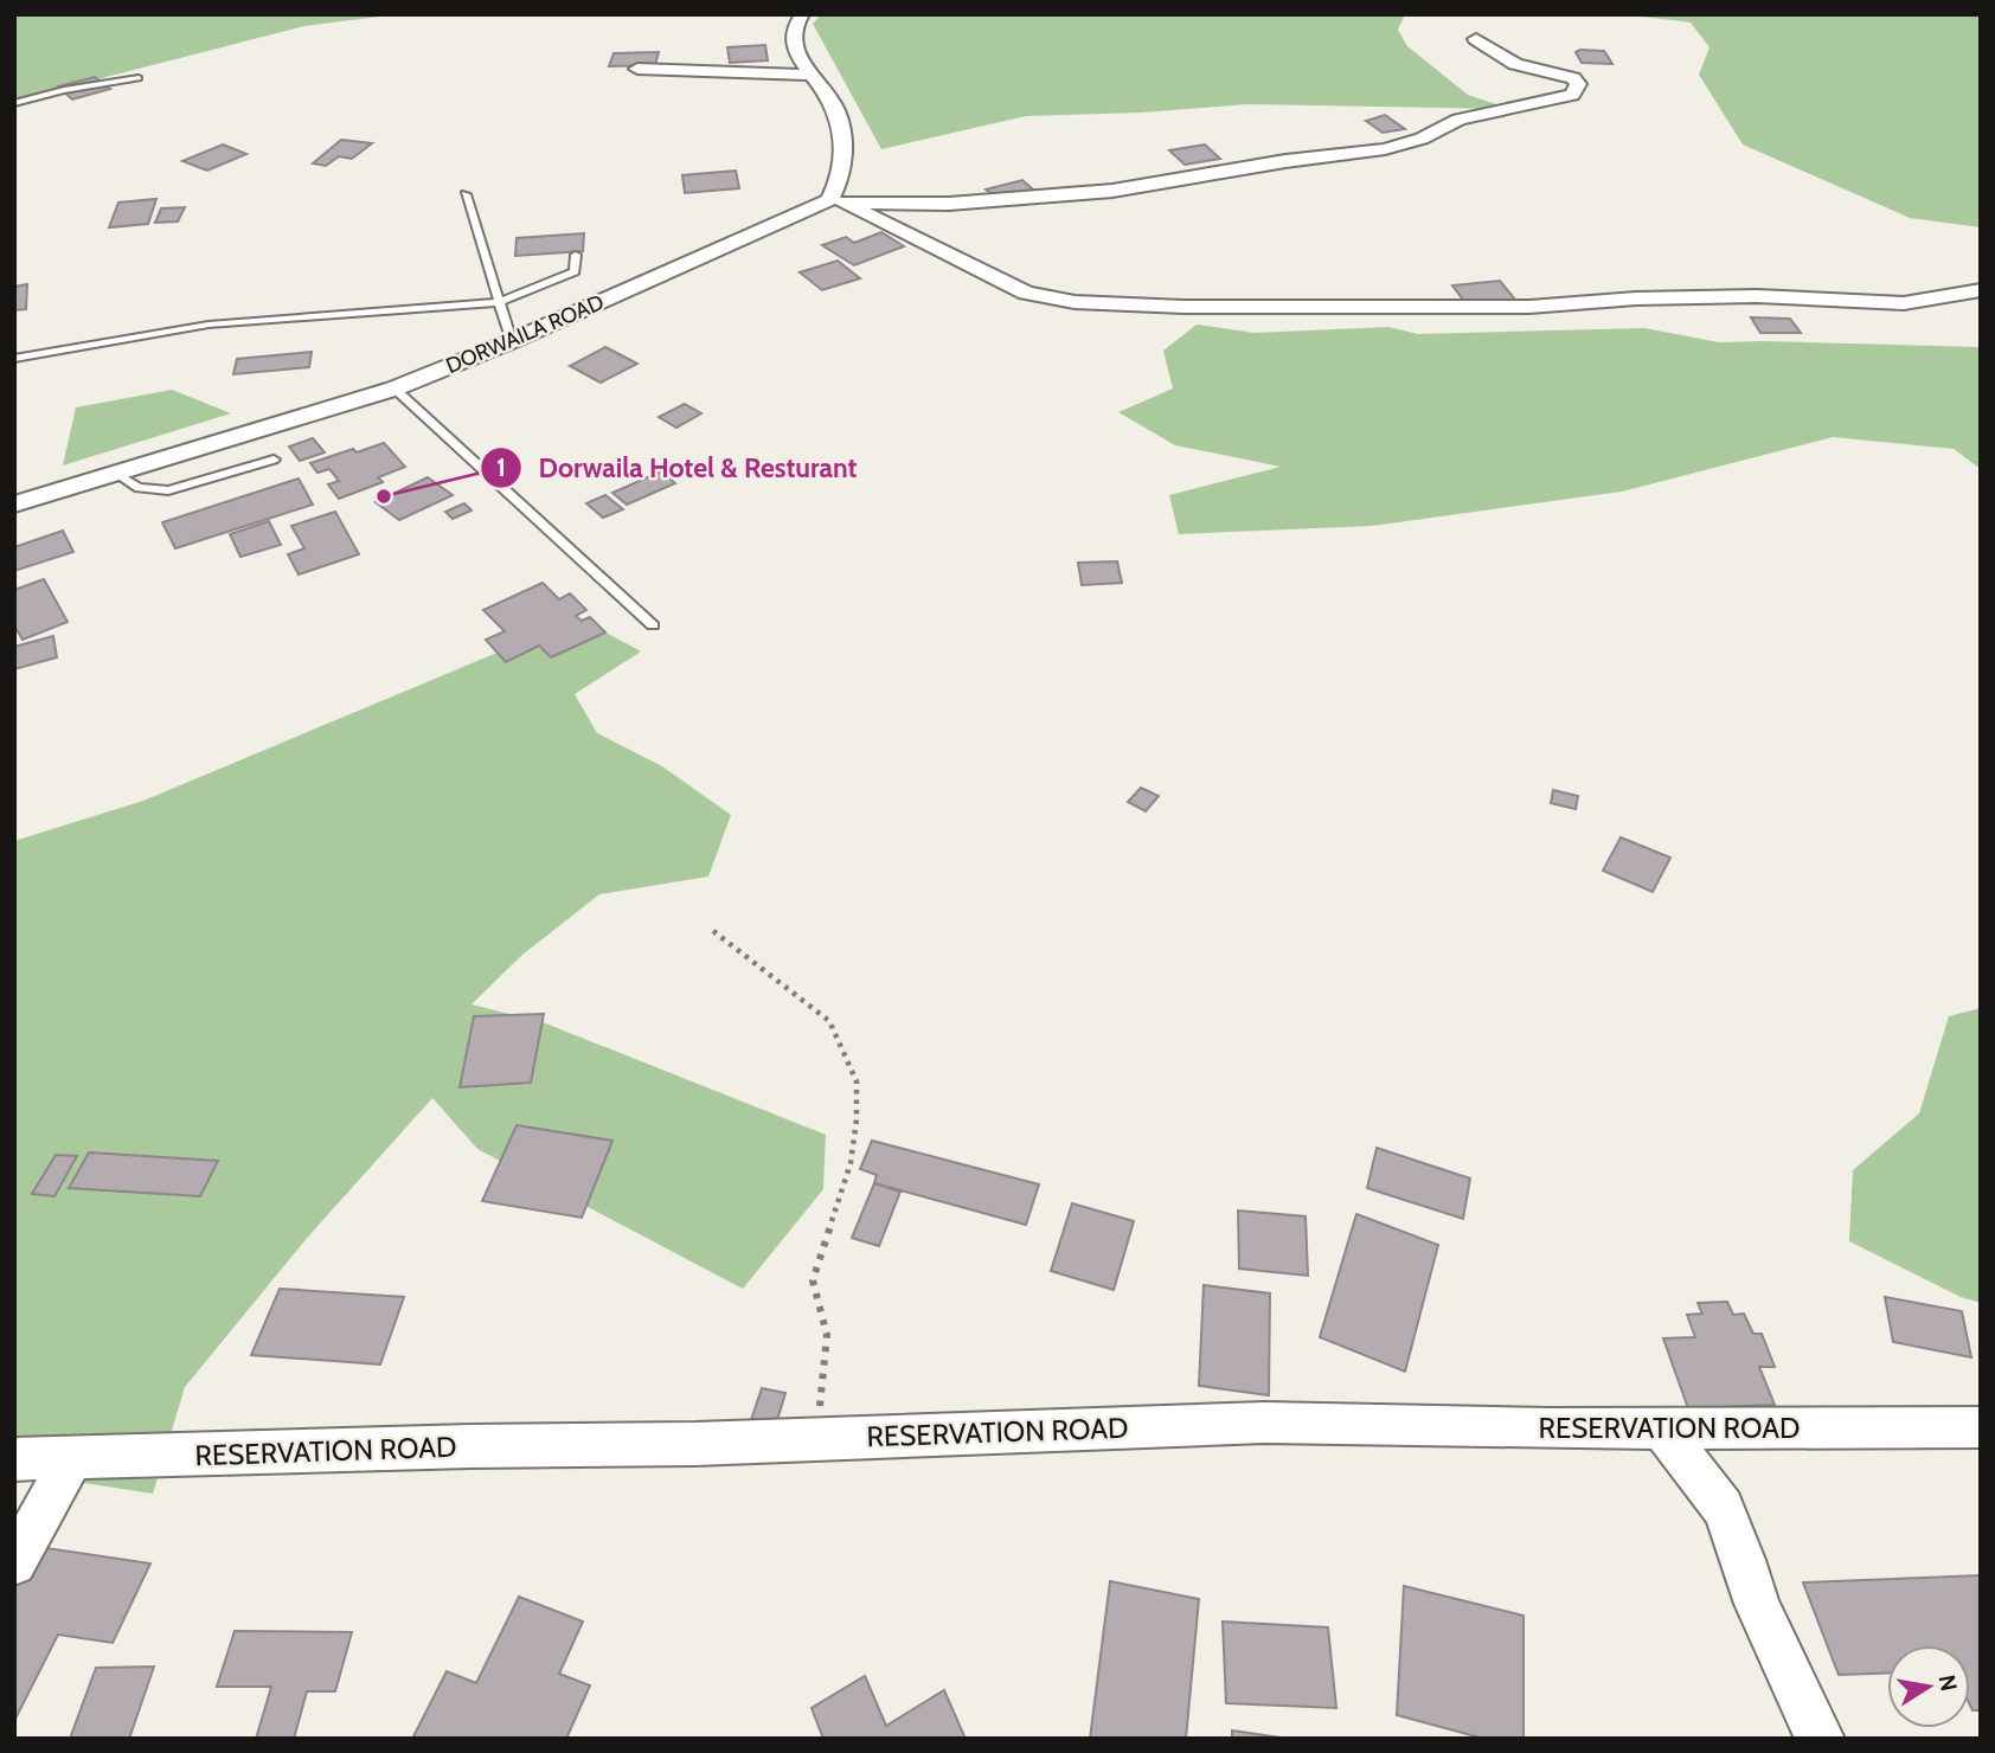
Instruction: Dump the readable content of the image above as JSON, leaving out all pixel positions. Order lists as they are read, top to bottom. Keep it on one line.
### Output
{"streets":{"street":["DORWAILA ROAD","RESERVATION ROAD"]},"places":["Dorwaila Hotel & Resturant"],"north":"right"}
